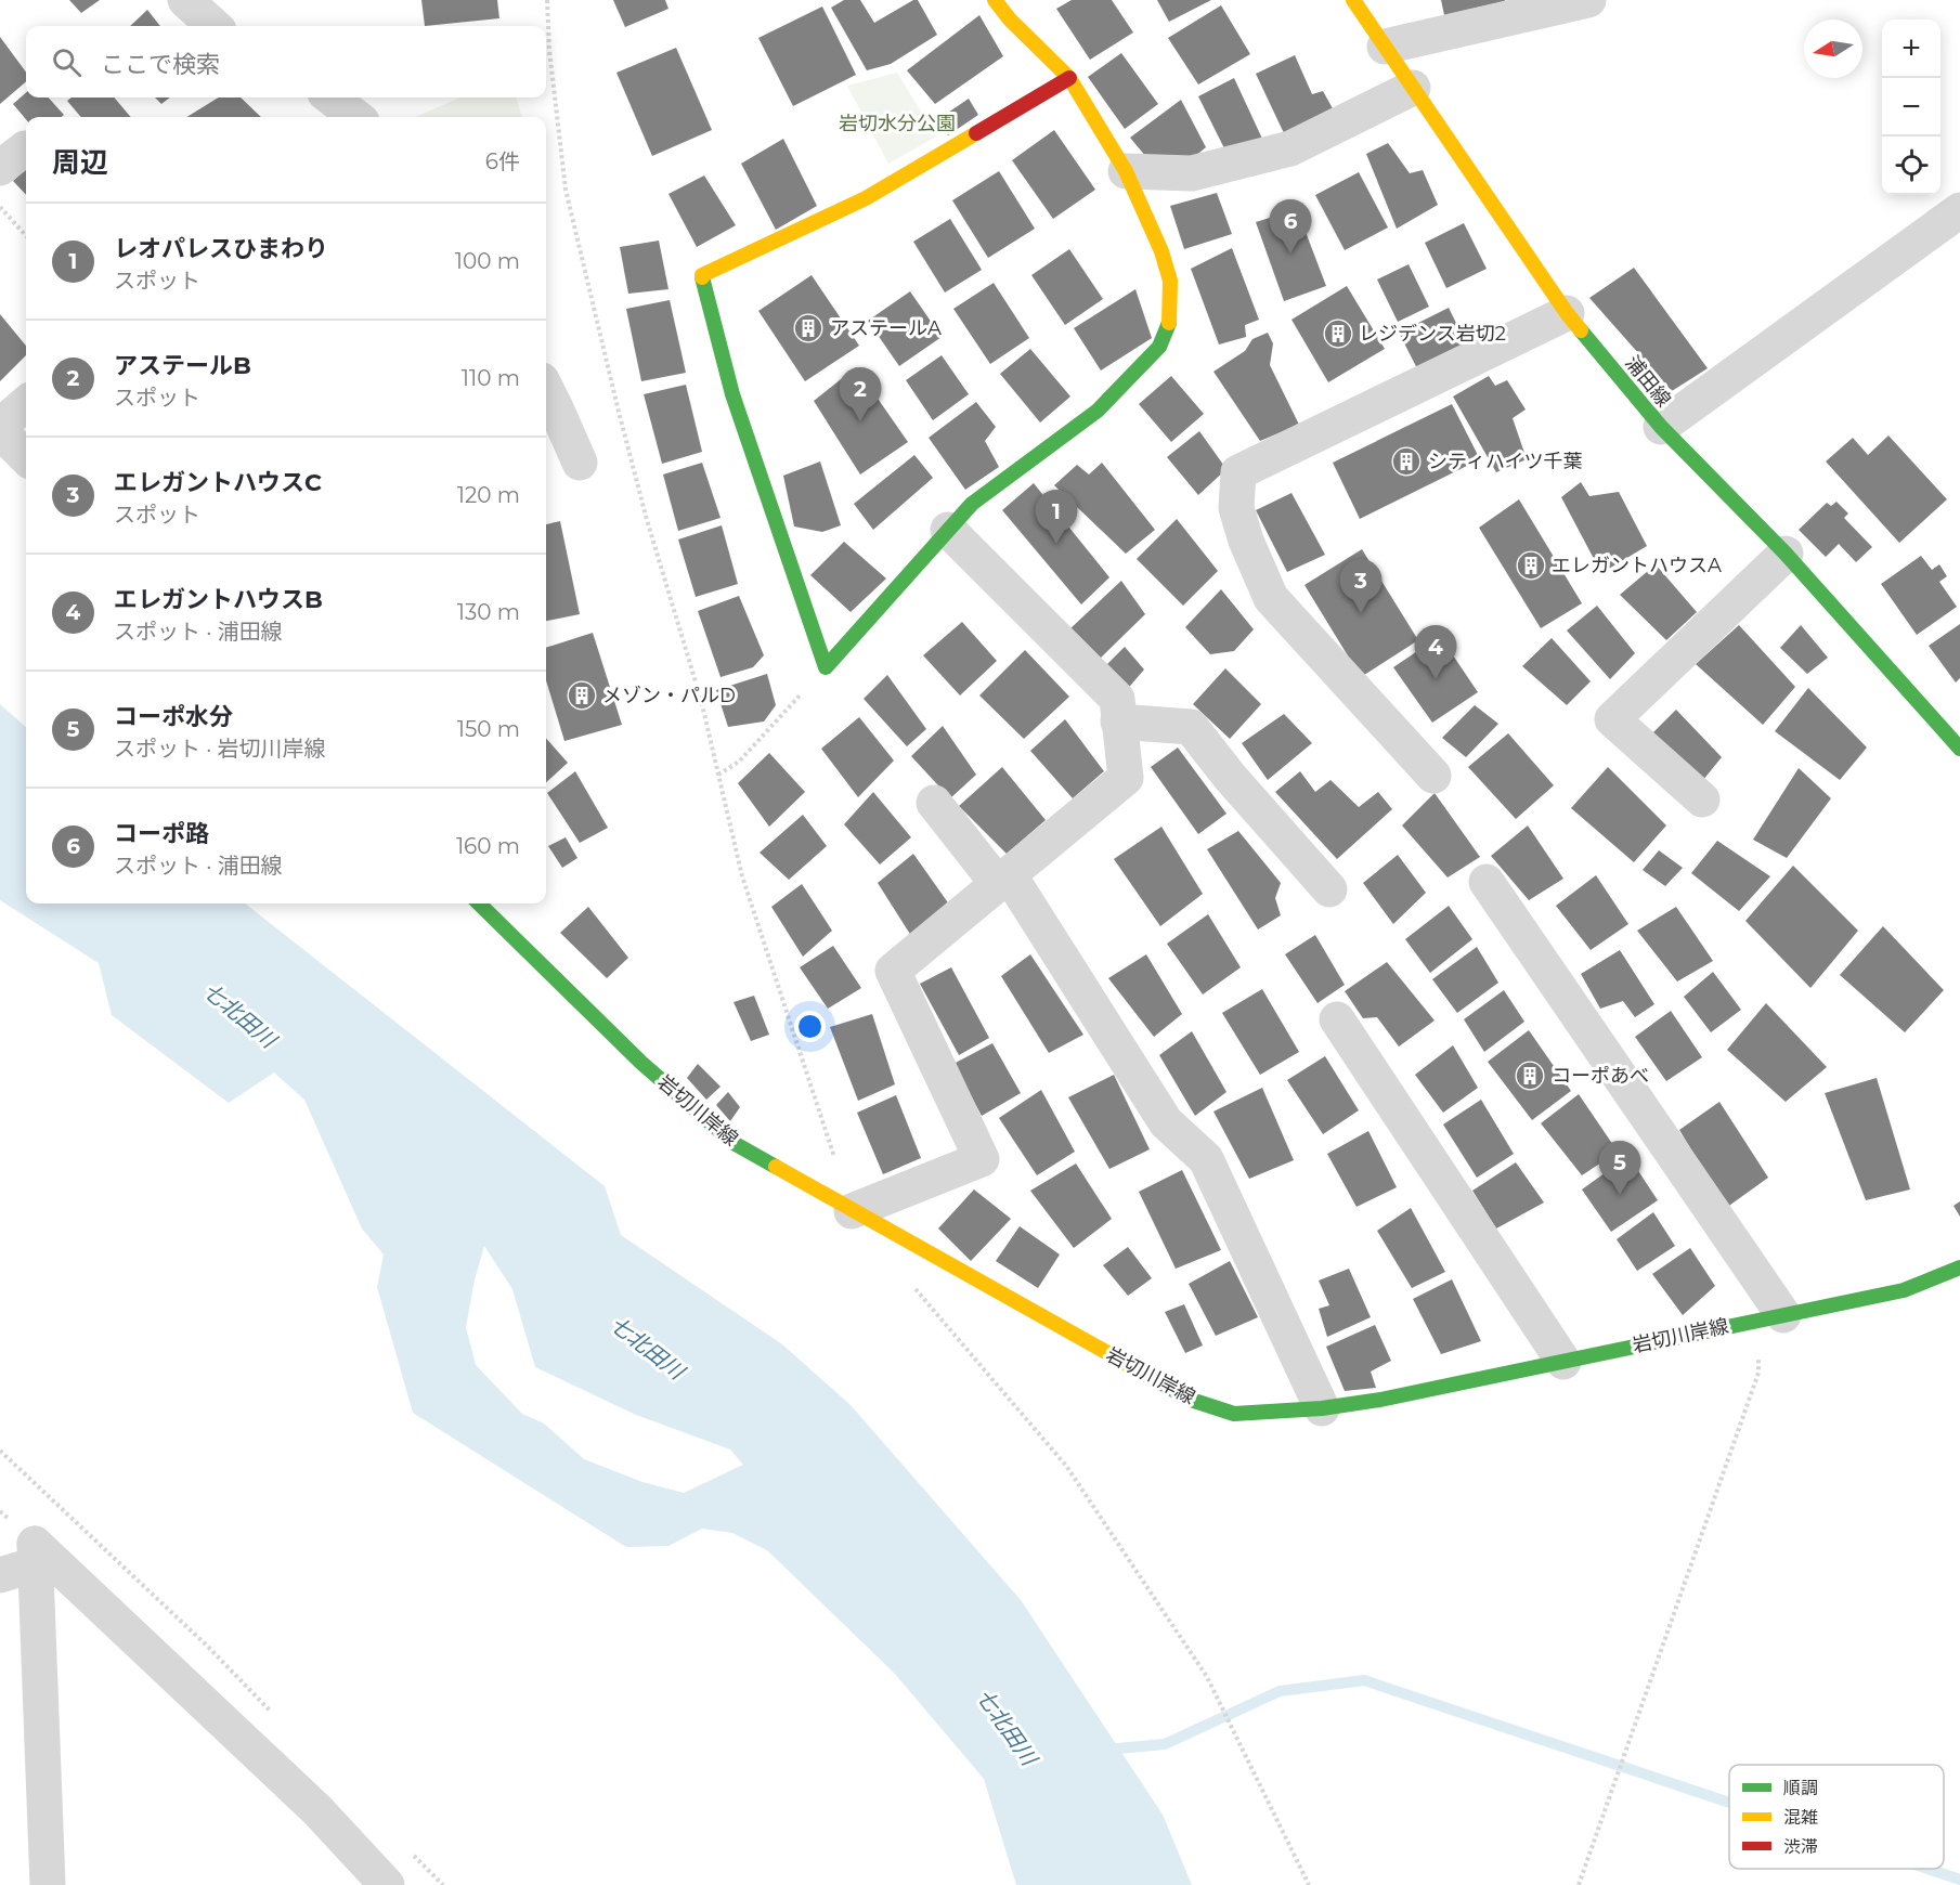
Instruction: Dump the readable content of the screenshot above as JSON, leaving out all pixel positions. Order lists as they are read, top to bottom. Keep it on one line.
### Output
{"streets":{"street":["浦田線","岩切川岸線"]},"water":["七北田川"],"parks":["岩切水分公園"],"places":{"building":["アステールA","レジデンス岩切2","シティハイツ千葉","エレガントハウスA","メゾン・パルD","コーポあべ"]},"legend":["順調","混雑","渋滞"],"north":"left","page":{"map_buttons":["+","−"],"search":"ここで検索","heading":["周辺","6件"],"pins":["6","2","1","3","4","5"],"list":[{"mark":"1","name":"レオパレスひまわり","note":"スポット","value":"100 m"},{"mark":"2","name":"アステールB","note":"スポット","value":"110 m"},{"mark":"3","name":"エレガントハウスC","note":"スポット","value":"120 m"},{"mark":"4","name":"エレガントハウスB","note":"スポット · 浦田線","value":"130 m"},{"mark":"5","name":"コーポ水分","note":"スポット · 岩切川岸線","value":"150 m"},{"mark":"6","name":"コーポ路","note":"スポット · 浦田線","value":"160 m"}]}}
